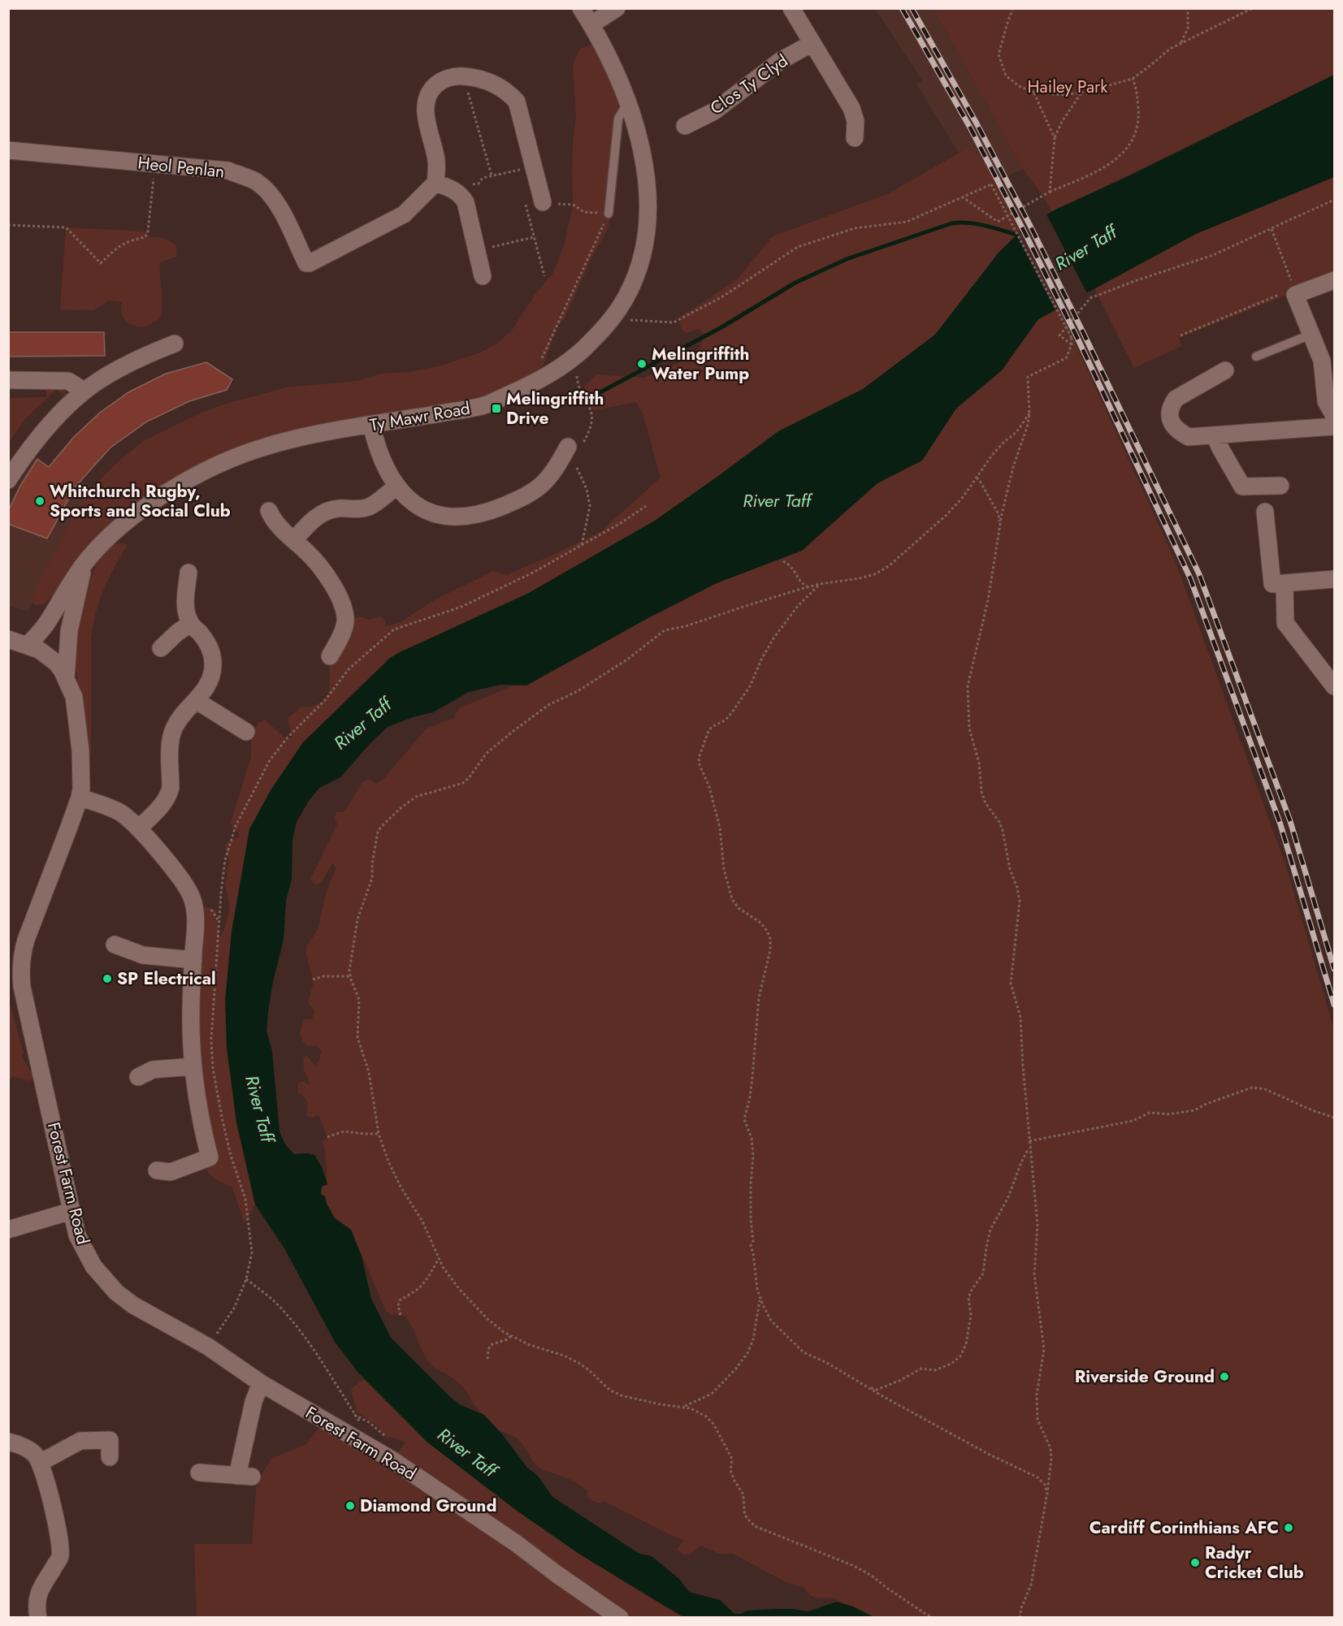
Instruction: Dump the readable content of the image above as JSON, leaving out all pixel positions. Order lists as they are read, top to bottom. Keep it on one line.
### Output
{"streets":{"street":["Clos Ty Clyd","Heol Penlan","Ty Mawr Road","Forest Farm Road"]},"crossings":[["Ty Mawr Road","Forest Farm Road"]],"water":["River Taff"],"parks":["Hailey Park"],"places":{"other":["Melingriffith Water Pump","Whitchurch Rugby, Sports and Social Club","SP Electrical","Riverside Ground","Diamond Ground","Cardiff Corinthians AFC","Radyr Cricket Club"],"transit":["Melingriffith Drive"]}}
